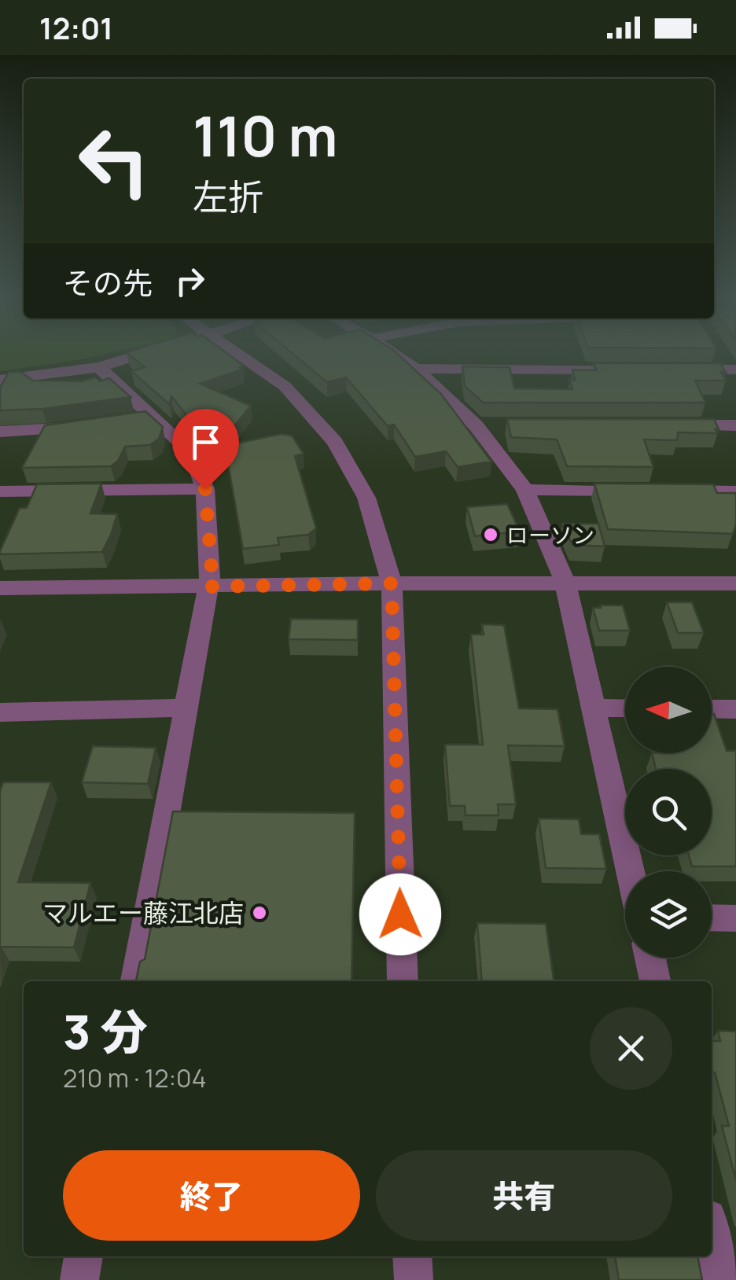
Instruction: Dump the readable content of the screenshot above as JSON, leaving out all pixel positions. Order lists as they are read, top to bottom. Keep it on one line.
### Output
{"places":["ローソン","マルエー藤江北店"],"north":"left","page":{"status":"12:01","turn":["110 m","左折"],"then":"その先","heading":["3 分","210 m · 12:04"],"buttons":["終了","共有"]}}
